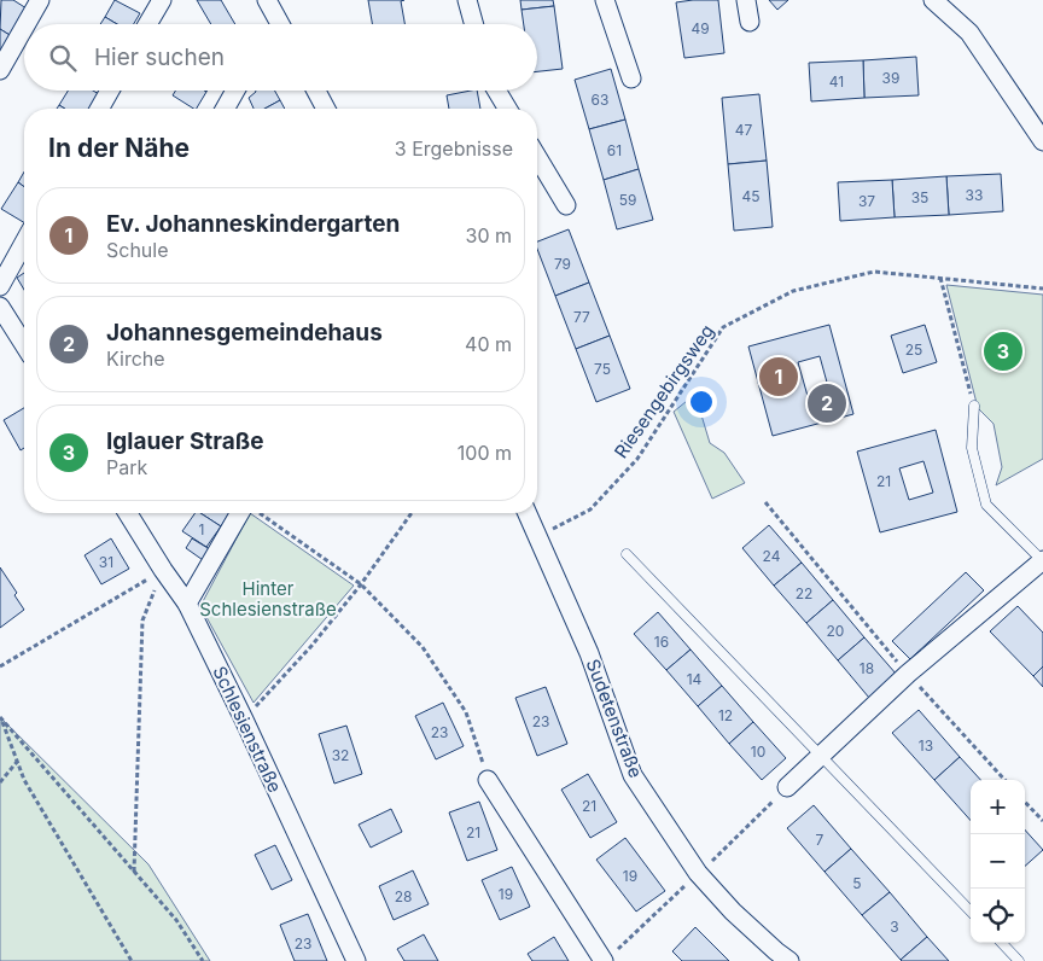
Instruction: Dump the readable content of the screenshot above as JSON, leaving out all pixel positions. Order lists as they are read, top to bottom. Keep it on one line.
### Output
{"streets":{"street":["Sudetenstraße","Schlesienstraße"],"path":["Riesengebirgsweg"]},"crossings":[["Riesengebirgsweg","Sudetenstraße"]],"parks":["Hinter Schlesienstraße"],"house_numbers":["49","39","41","63","47","61","33","45","35","59","37","79","77","25","75","21","1","24","31","22","20","16","18","14","12","23","23","13","10","32","21","21","7","19","5","19","28","3","23"],"page":{"search":"Hier suchen","heading":["In der Nähe","3 Ergebnisse"],"list":[{"mark":"1","name":"Ev. Johanneskindergarten","note":"Schule","value":"30 m"},{"mark":"2","name":"Johannesgemeindehaus","note":"Kirche","value":"40 m"},{"mark":"3","name":"Iglauer Straße","note":"Park","value":"100 m"}],"pins":["3","1","2"],"map_buttons":["+","−"]}}
